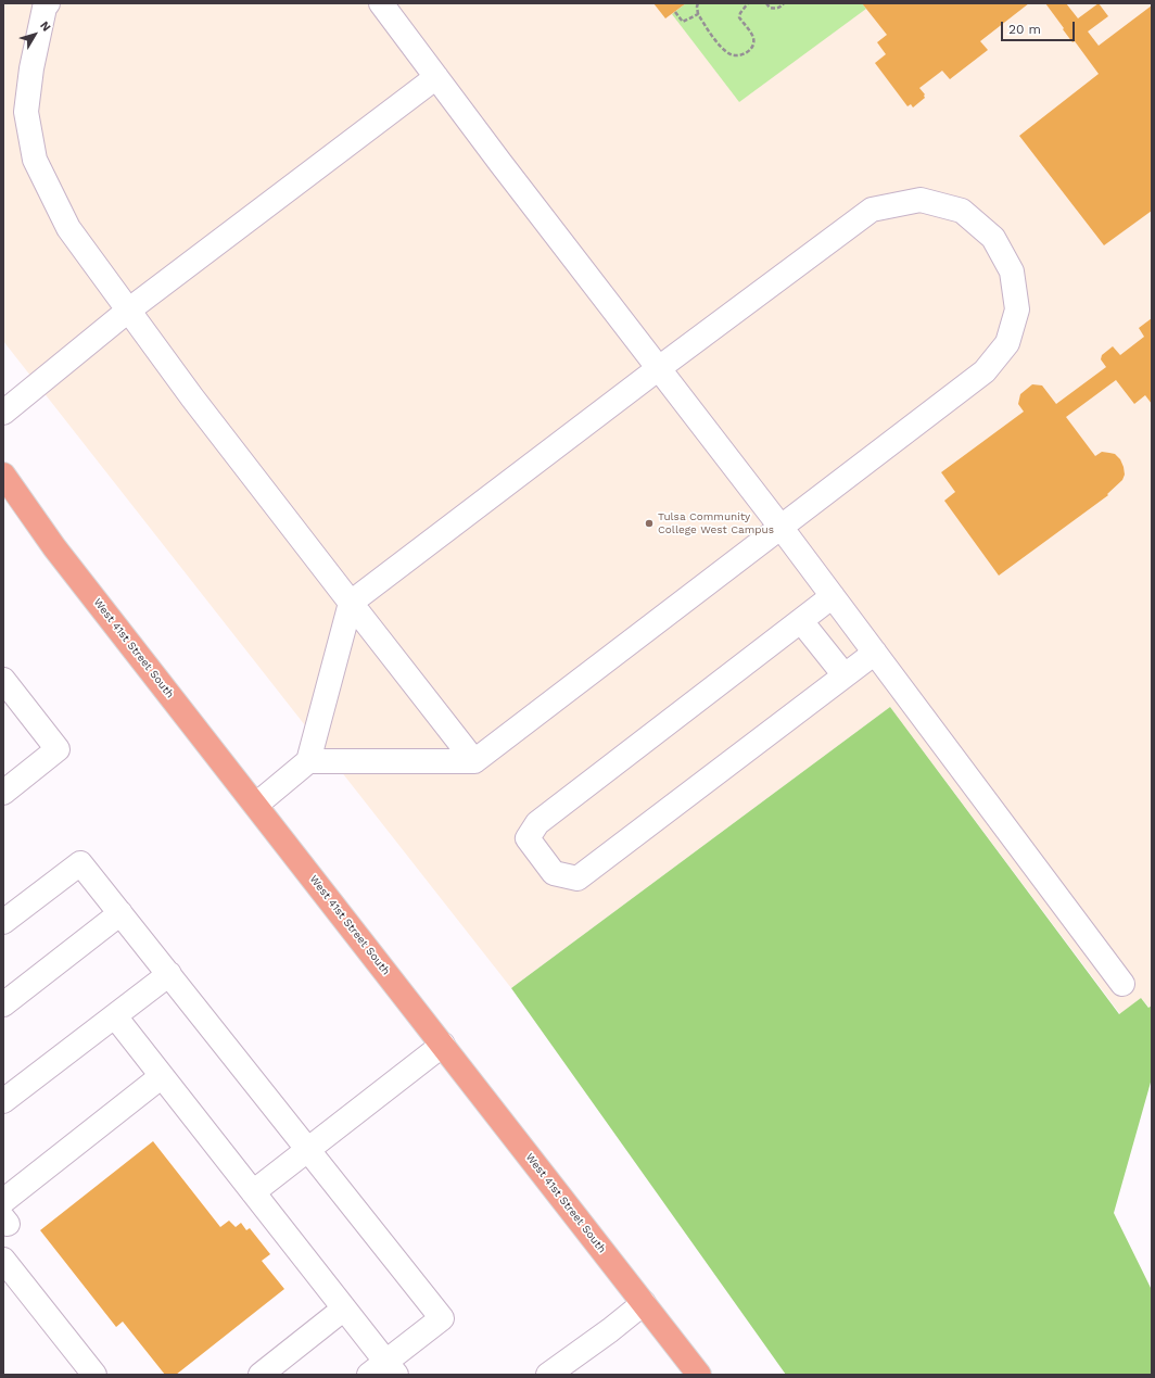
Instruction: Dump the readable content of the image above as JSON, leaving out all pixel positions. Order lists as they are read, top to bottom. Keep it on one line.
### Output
{"streets":{"main road":["West 41st Street South"]},"places":["Tulsa Community College West Campus"],"scale_bar":"20 m","north":"top right"}
